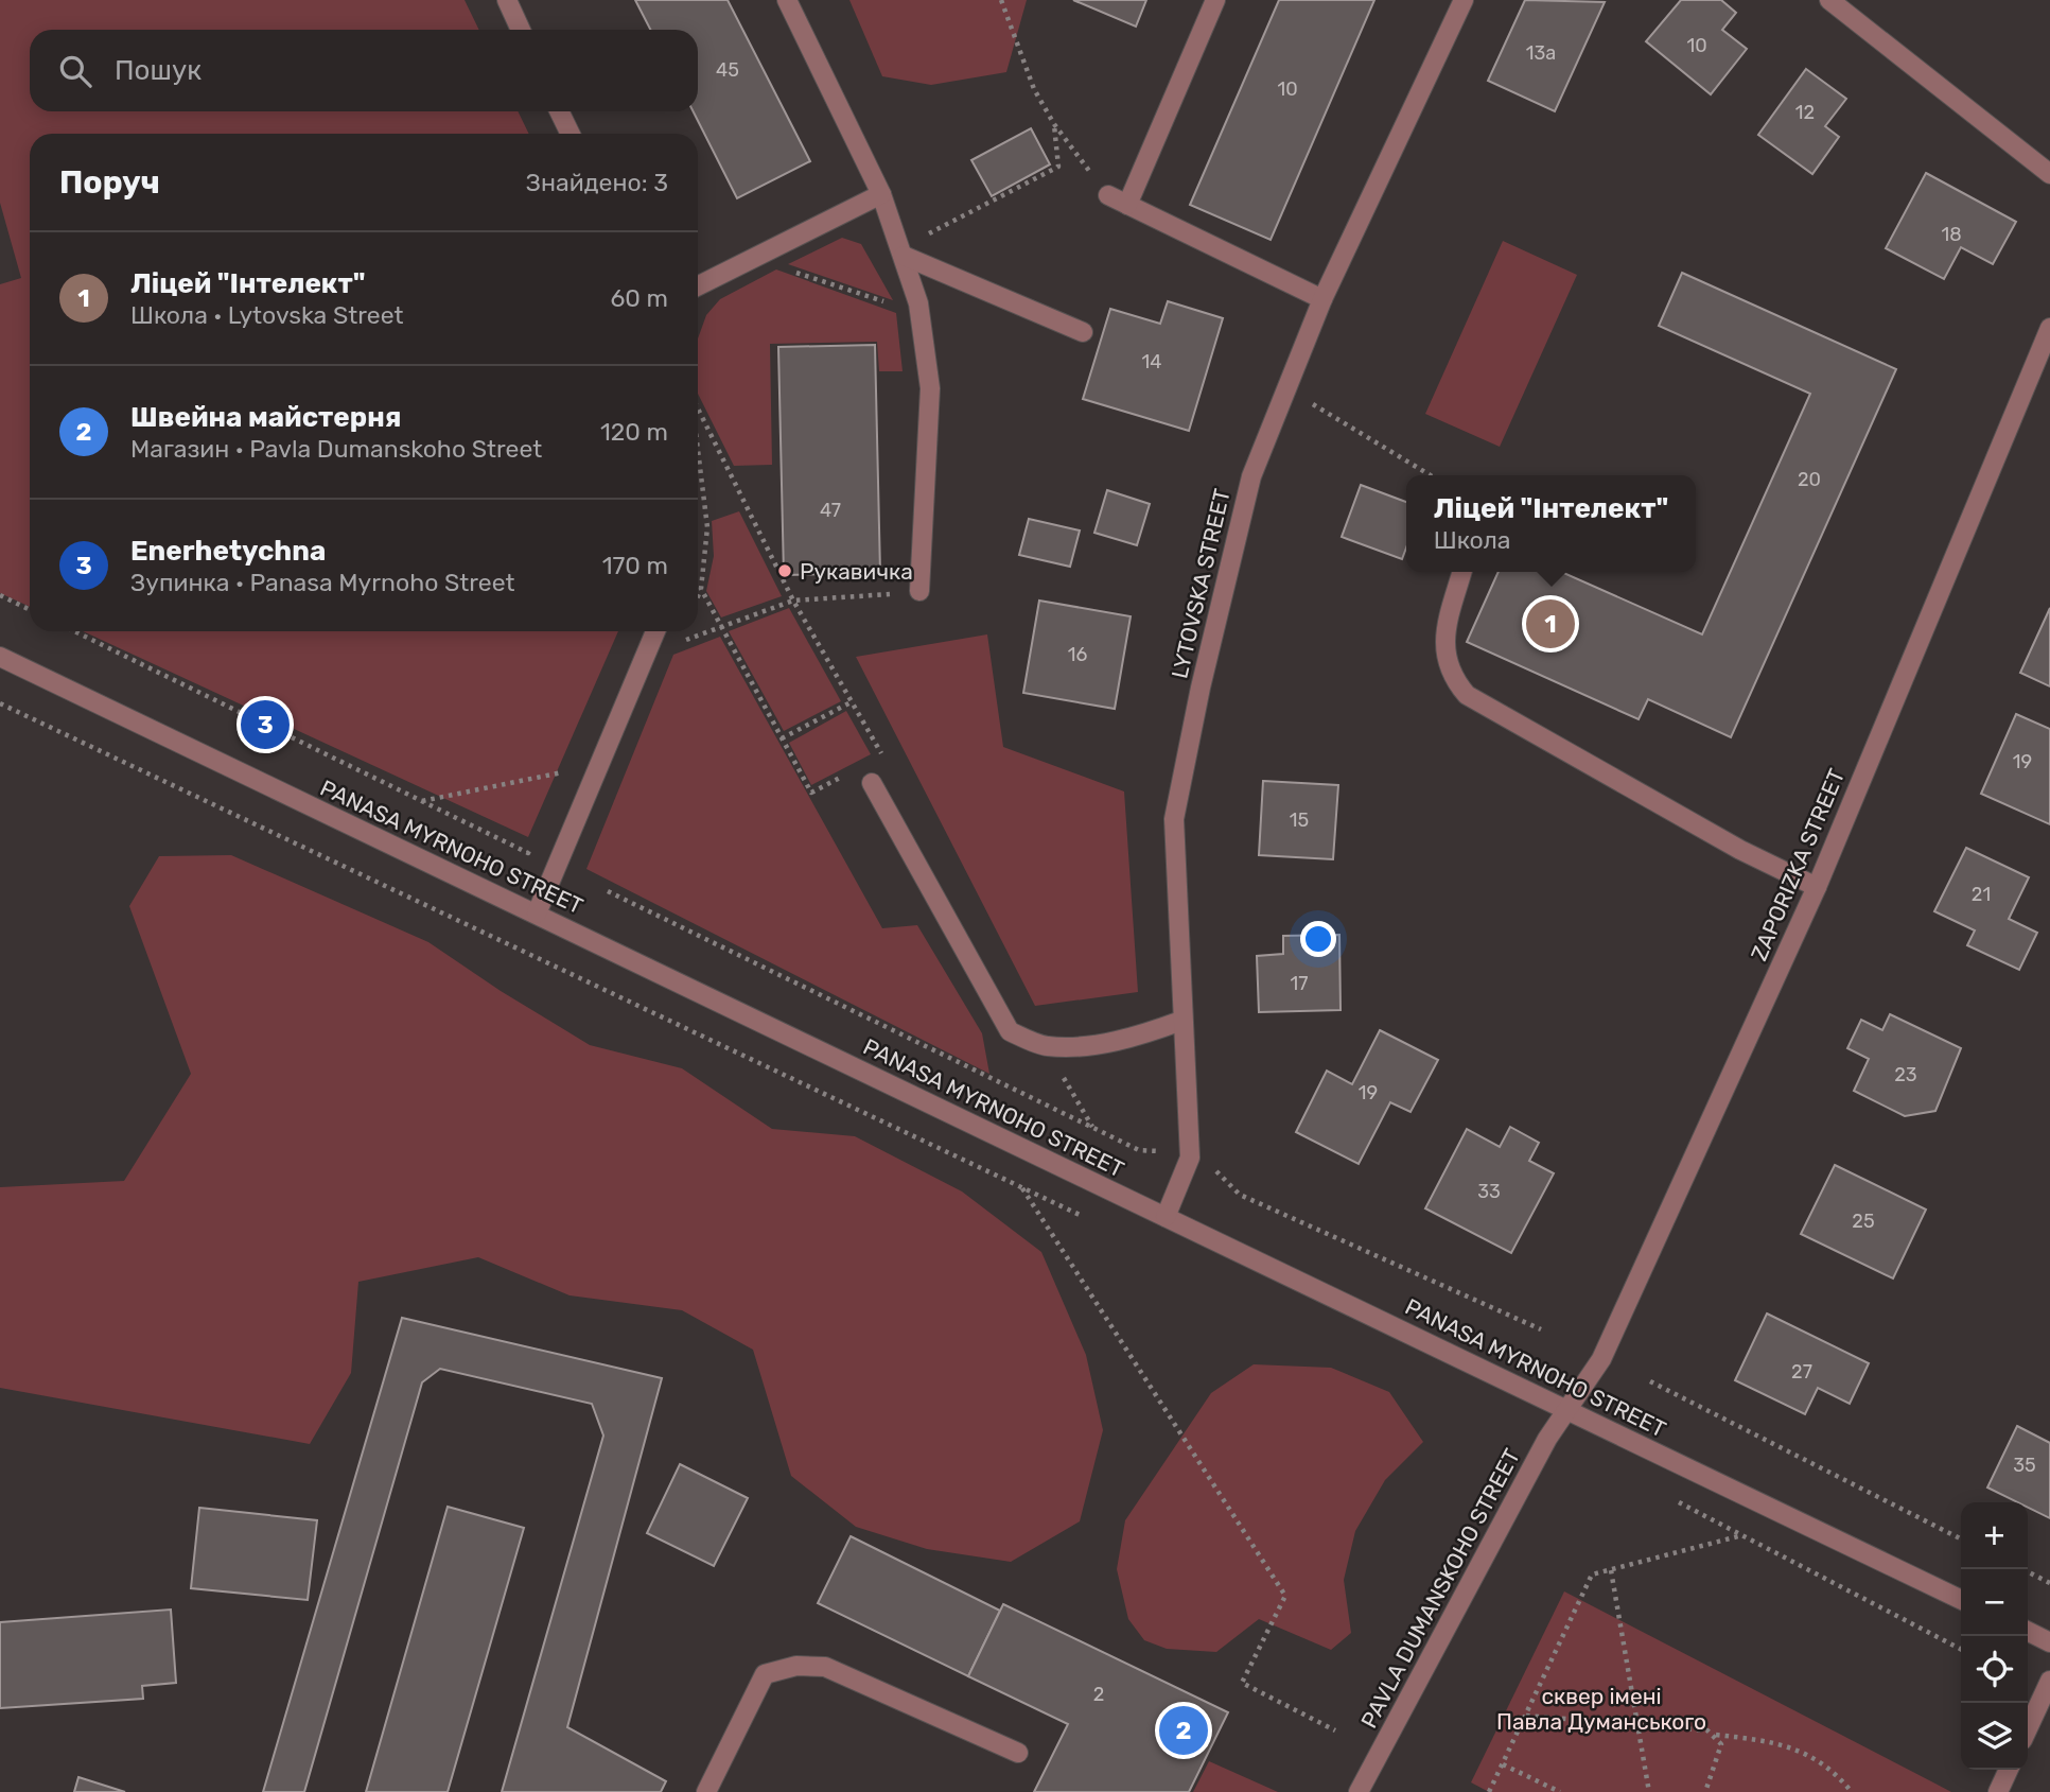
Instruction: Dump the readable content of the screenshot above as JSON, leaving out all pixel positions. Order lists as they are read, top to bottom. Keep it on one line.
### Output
{"streets":{"street":["LYTOVSKA STREET","PANASA MYRNOHO STREET","ZAPORIZKA STREET","PAVLA DUMANSKOHO STREET"]},"crossings":[["LYTOVSKA STREET","PANASA MYRNOHO STREET"],["PANASA MYRNOHO STREET","ZAPORIZKA STREET"],["PANASA MYRNOHO STREET","PAVLA DUMANSKOHO STREET"],["ZAPORIZKA STREET","PAVLA DUMANSKOHO STREET"]],"parks":["сквер імені Павла Думанського"],"places":["Рукавичка"],"house_numbers":["10","13а","45","10","12","18","14","20","47","16","19","15","21","17","23","19","33","25","27","35","2"],"page":{"search":"Пошук","heading":["Поруч","Знайдено: 3"],"list":[{"mark":"1","name":"Ліцей \"Інтелект\"","note":"Школа · Lytovska Street","value":"60 m"},{"mark":"2","name":"Швейна майстерня","note":"Магазин · Pavla Dumanskoho Street","value":"120 m"},{"mark":"3","name":"Enerhetychna","note":"Зупинка · Panasa Myrnoho Street","value":"170 m"}],"popup":["Ліцей \"Інтелект\"","Школа"],"pins":["1","3","2"],"map_buttons":["+","−"]}}
